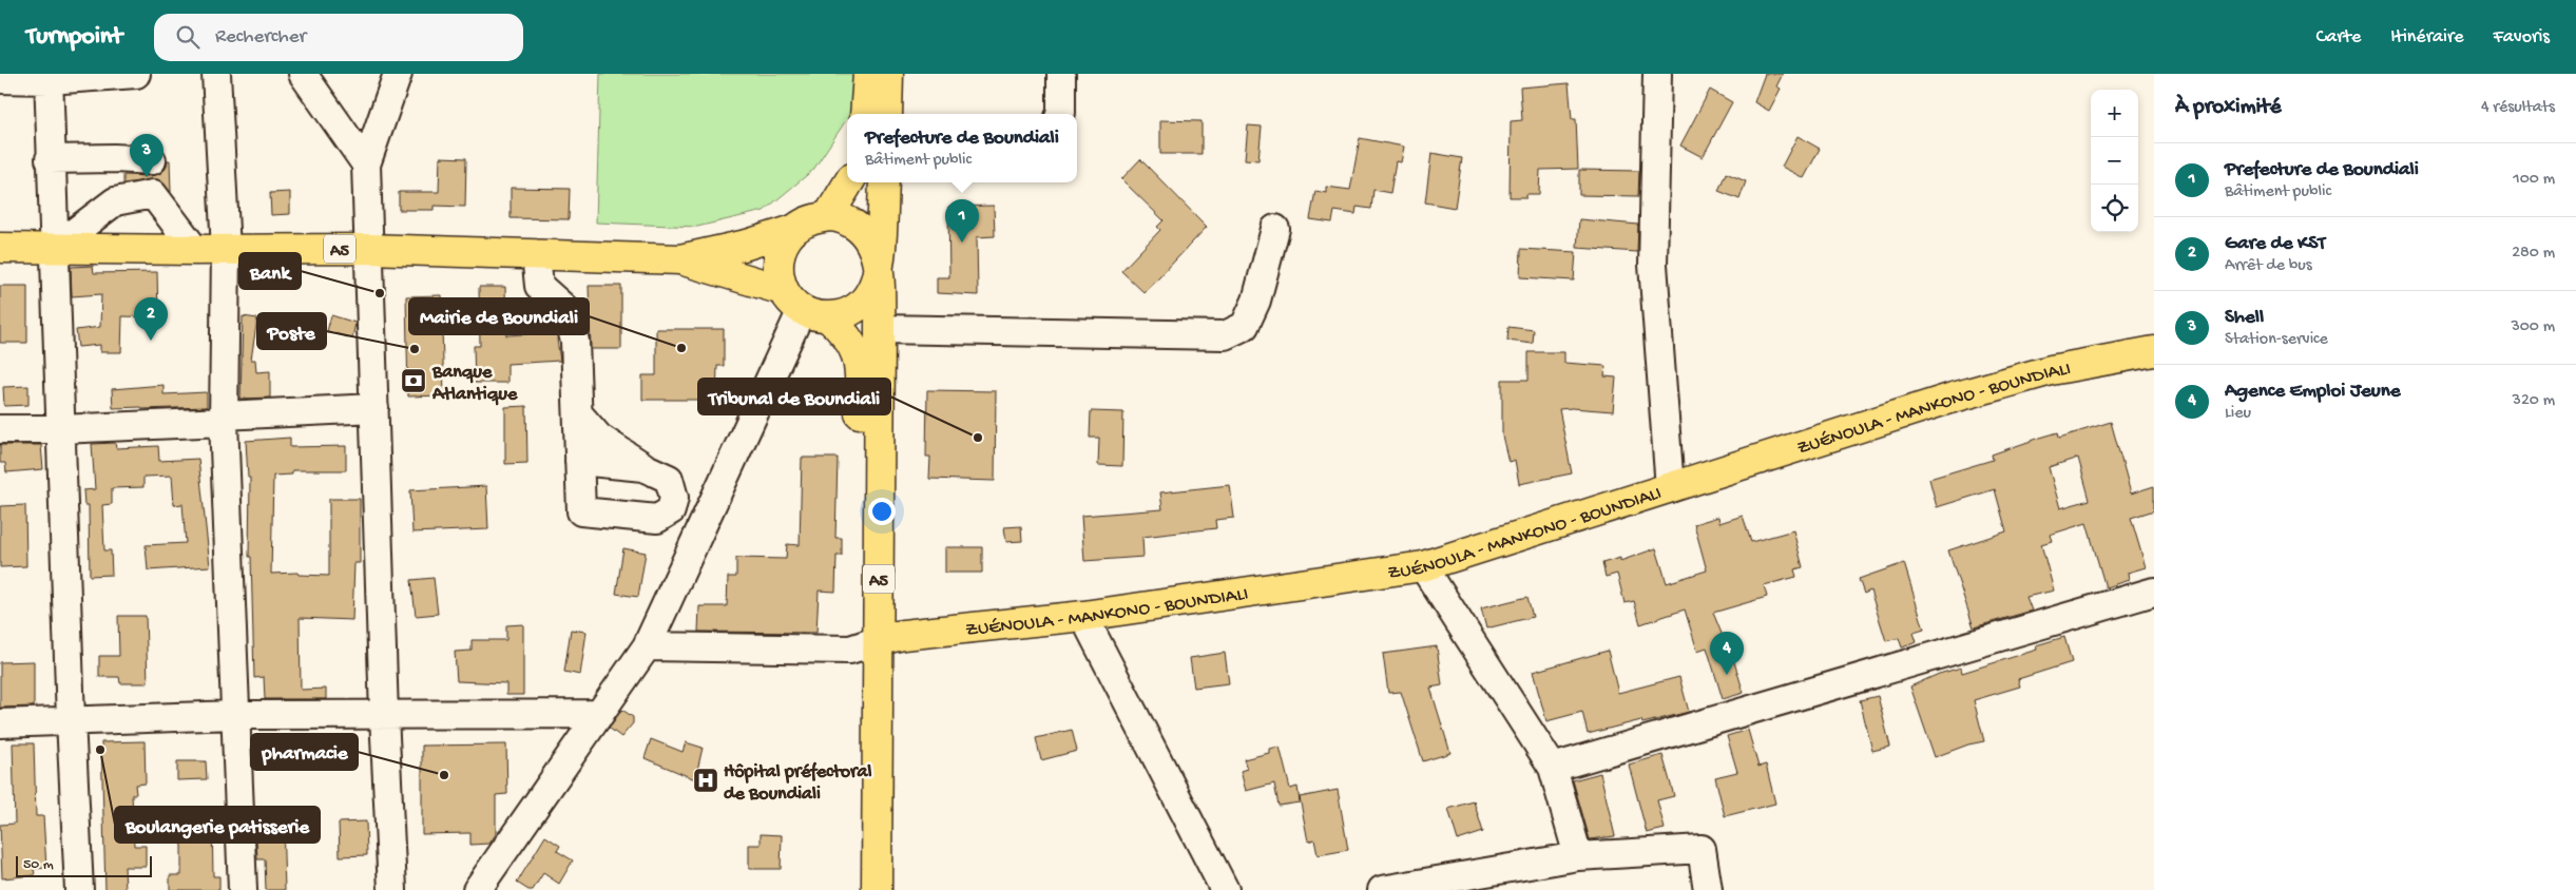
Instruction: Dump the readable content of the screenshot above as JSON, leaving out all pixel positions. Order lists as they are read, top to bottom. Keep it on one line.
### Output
{"streets":{"main road":["A5","ZUÉNOULA - MANKONO - BOUNDIALI"]},"crossings":[["A5","ZUÉNOULA - MANKONO - BOUNDIALI"]],"places":{"other":["Bank","Mairie de Boundiali","Poste","Tribunal de Boundiali","Boulangerie patisserie","pharmacie"],"bank":["Banque Atlantique"],"hospital":["Hôpital préfectoral de Boundiali"]},"scale_bar":"50 m","page":{"header":"Turnpoint","search":"Rechercher","nav":["Carte","Itinéraire","Favoris"],"heading":["À proximité","4 résultats"],"map_buttons":["+","−"],"popup":["Prefecture de Boundiali","Bâtiment public"],"pins":["3","1","2","4"],"list":[{"mark":"1","name":"Prefecture de Boundiali","note":"Bâtiment public","value":"100 m"},{"mark":"2","name":"Gare de KST","note":"Arrêt de bus","value":"280 m"},{"mark":"3","name":"Shell","note":"Station-service","value":"300 m"},{"mark":"4","name":"Agence Emploi Jeune","note":"Lieu","value":"320 m"}],"scale":"50 m"}}
